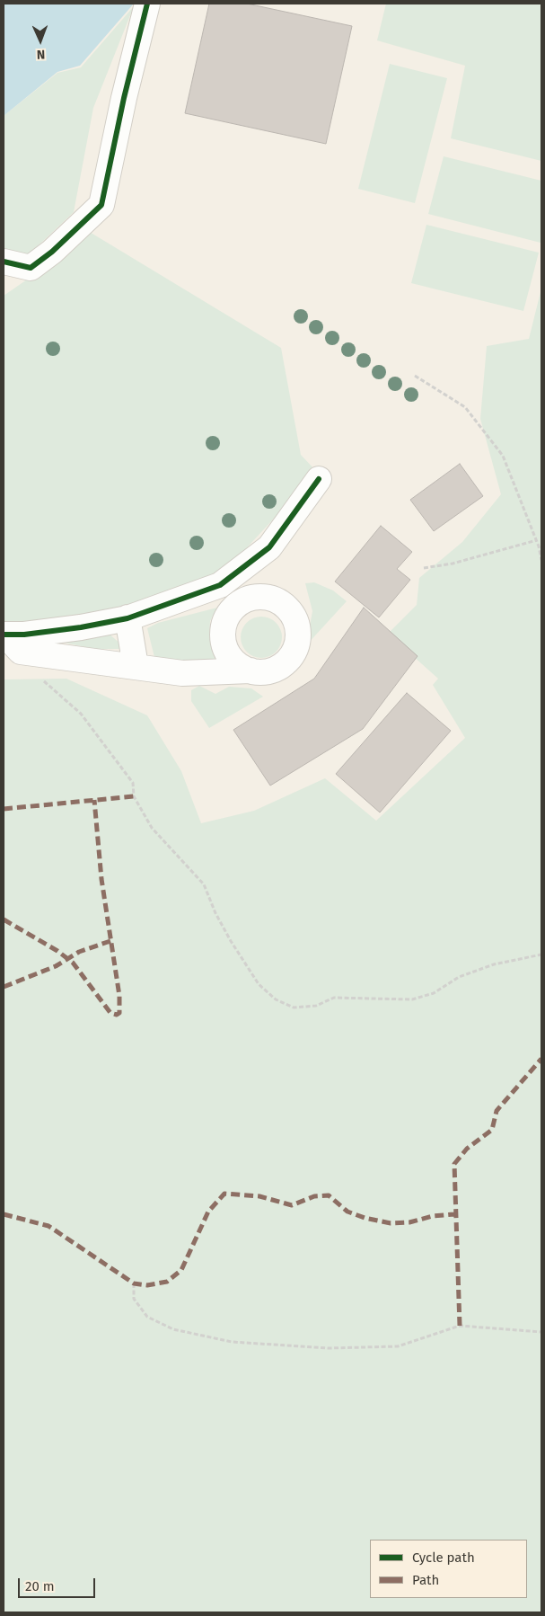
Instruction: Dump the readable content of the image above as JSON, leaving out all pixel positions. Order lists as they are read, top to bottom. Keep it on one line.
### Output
{"legend":["Cycle path","Path"],"scale_bar":"20 m","north":"bottom"}
